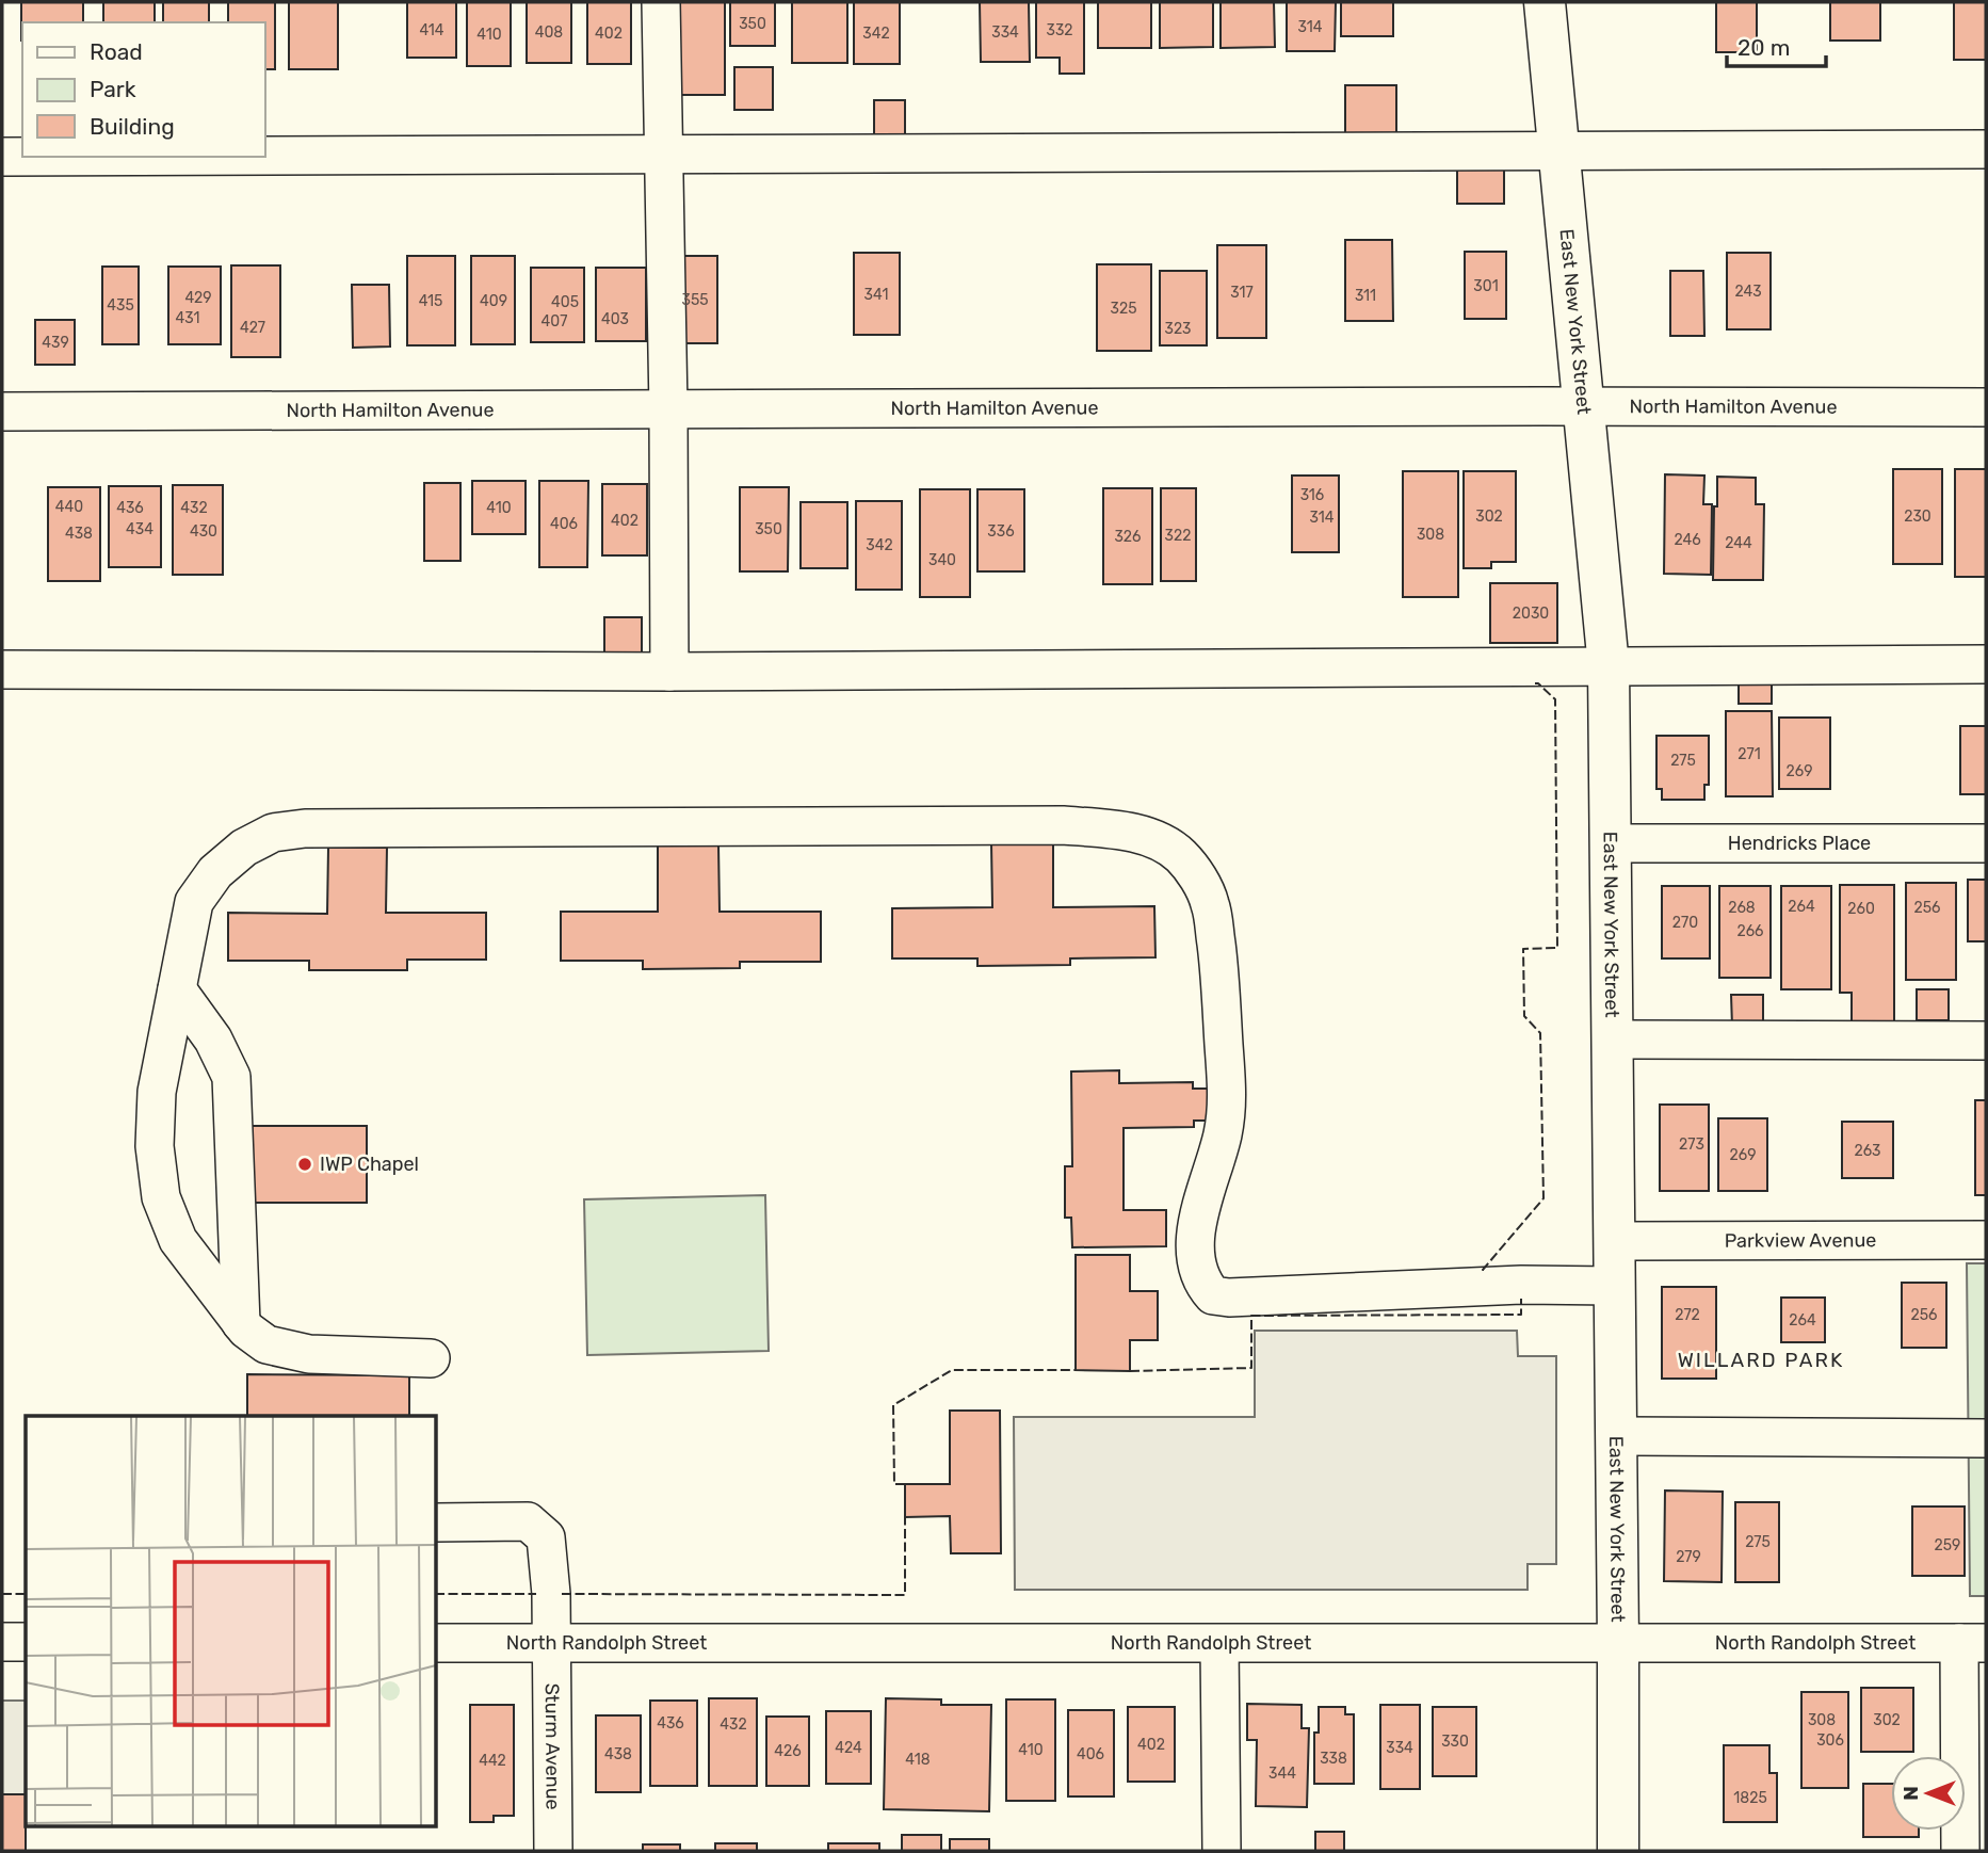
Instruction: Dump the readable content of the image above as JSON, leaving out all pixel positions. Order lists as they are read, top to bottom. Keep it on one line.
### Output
{"streets":{"main road":["East New York Street"],"street":["North Hamilton Avenue","Hendricks Place","Parkview Avenue","North Randolph Street","Sturm Avenue"]},"crossings":[["East New York Street","North Hamilton Avenue"],["East New York Street","Hendricks Place"],["East New York Street","Parkview Avenue"],["East New York Street","North Randolph Street"],["North Randolph Street","Sturm Avenue"]],"districts":["WILLARD PARK"],"places":["IWP Chapel"],"house_numbers":["350","314","414","332","408","334","402","342","410","301","243","317","341","311","429","355","415","409","405","435","325","431","403","407","427","323","439","316","440","436","432","410","302","230","314","402","406","434","350","430","336","438","308","322","326","246","244","342","340","2030","271","275","269","264","268","256","260","270","266","273","263","269","272","256","264","275","259","279","308","302","436","432","306","330","402","424","334","410","426","438","406","338","418","442","344","1825"],"legend":["Road","Park","Building"],"scale_bar":"20 m","north":"left"}
